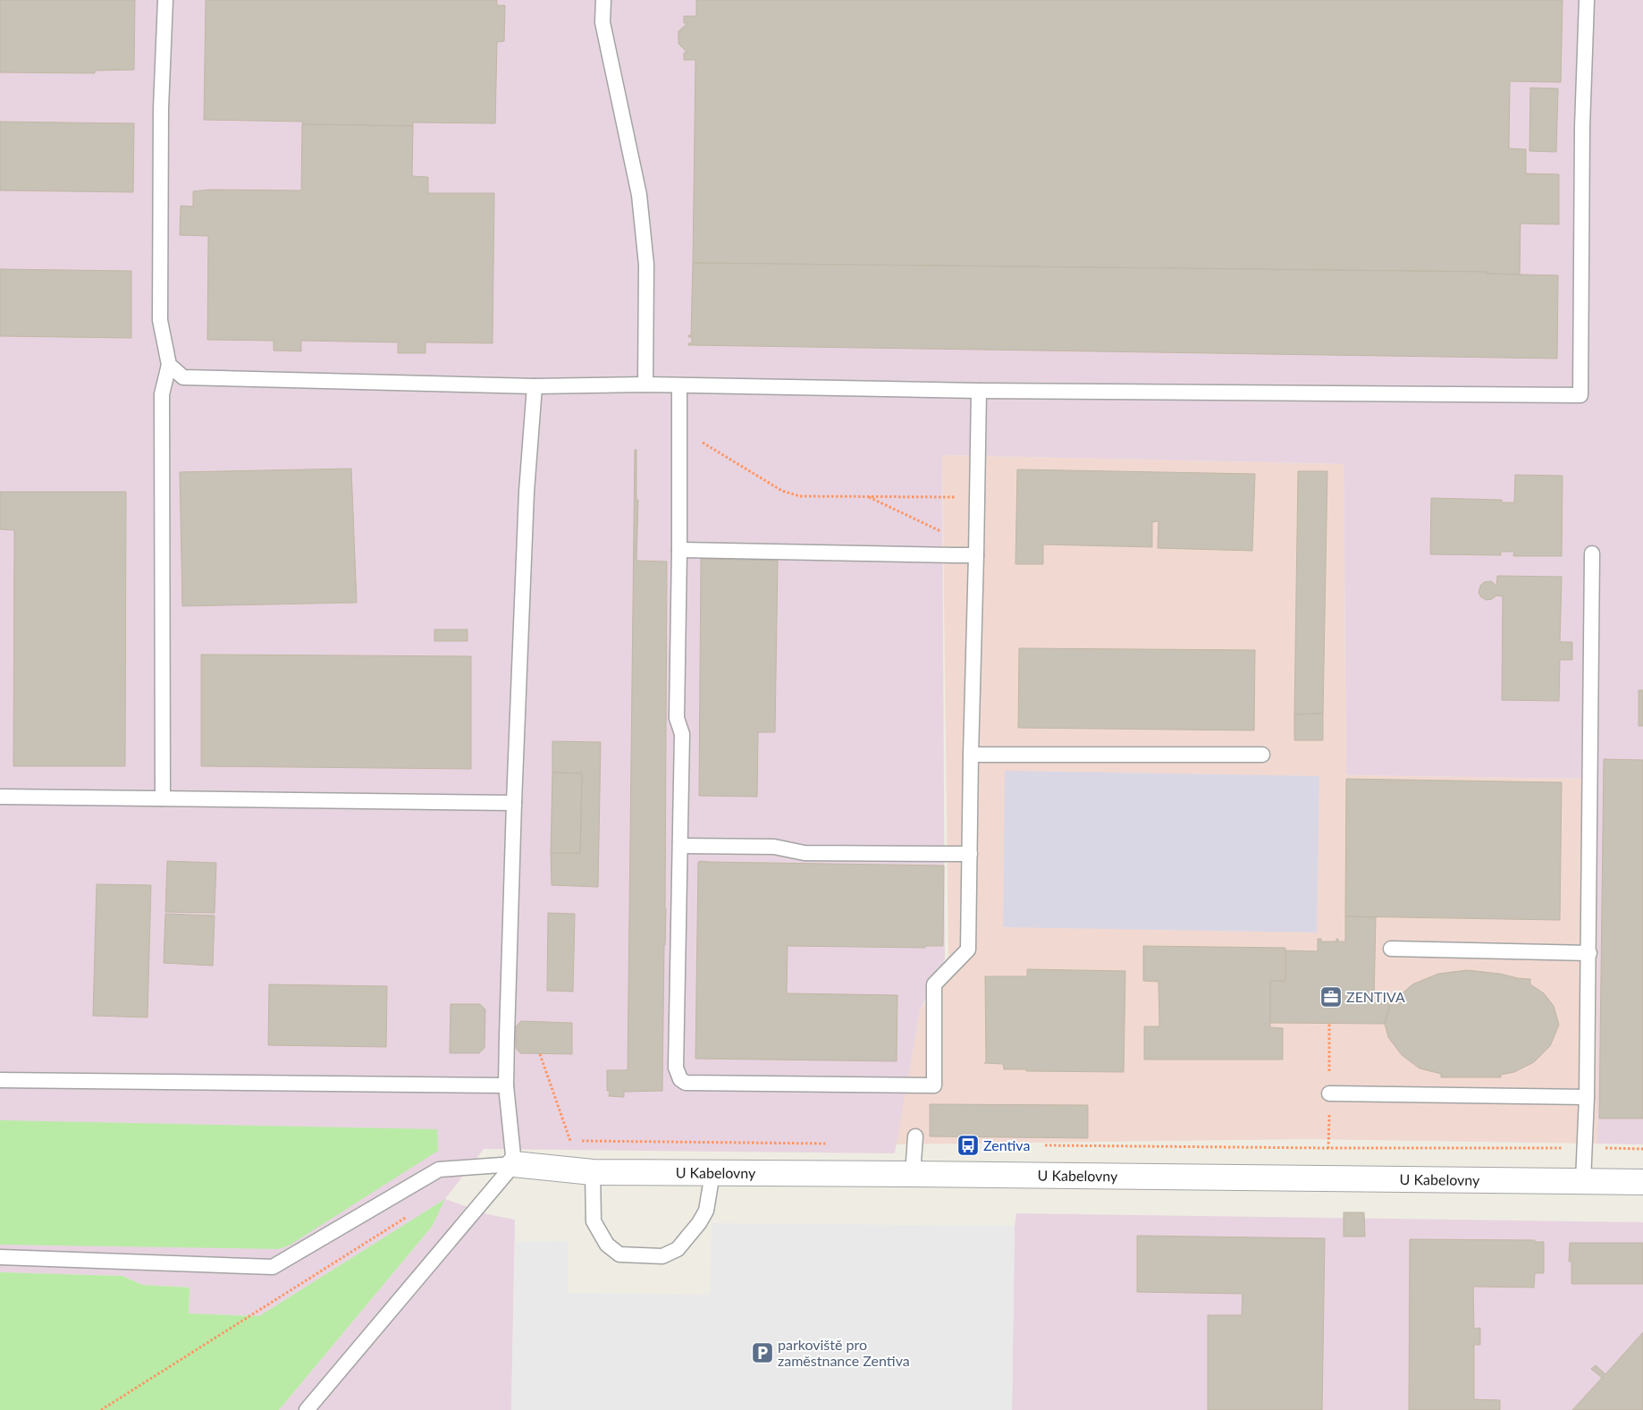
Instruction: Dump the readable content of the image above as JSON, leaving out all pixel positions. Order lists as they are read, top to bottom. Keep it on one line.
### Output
{"streets":{"street":["U Kabelovny"]},"places":{"office":["ZENTIVA"],"bus stop":["Zentiva"],"parking":["parkoviště pro zaměstnance Zentiva"]}}
